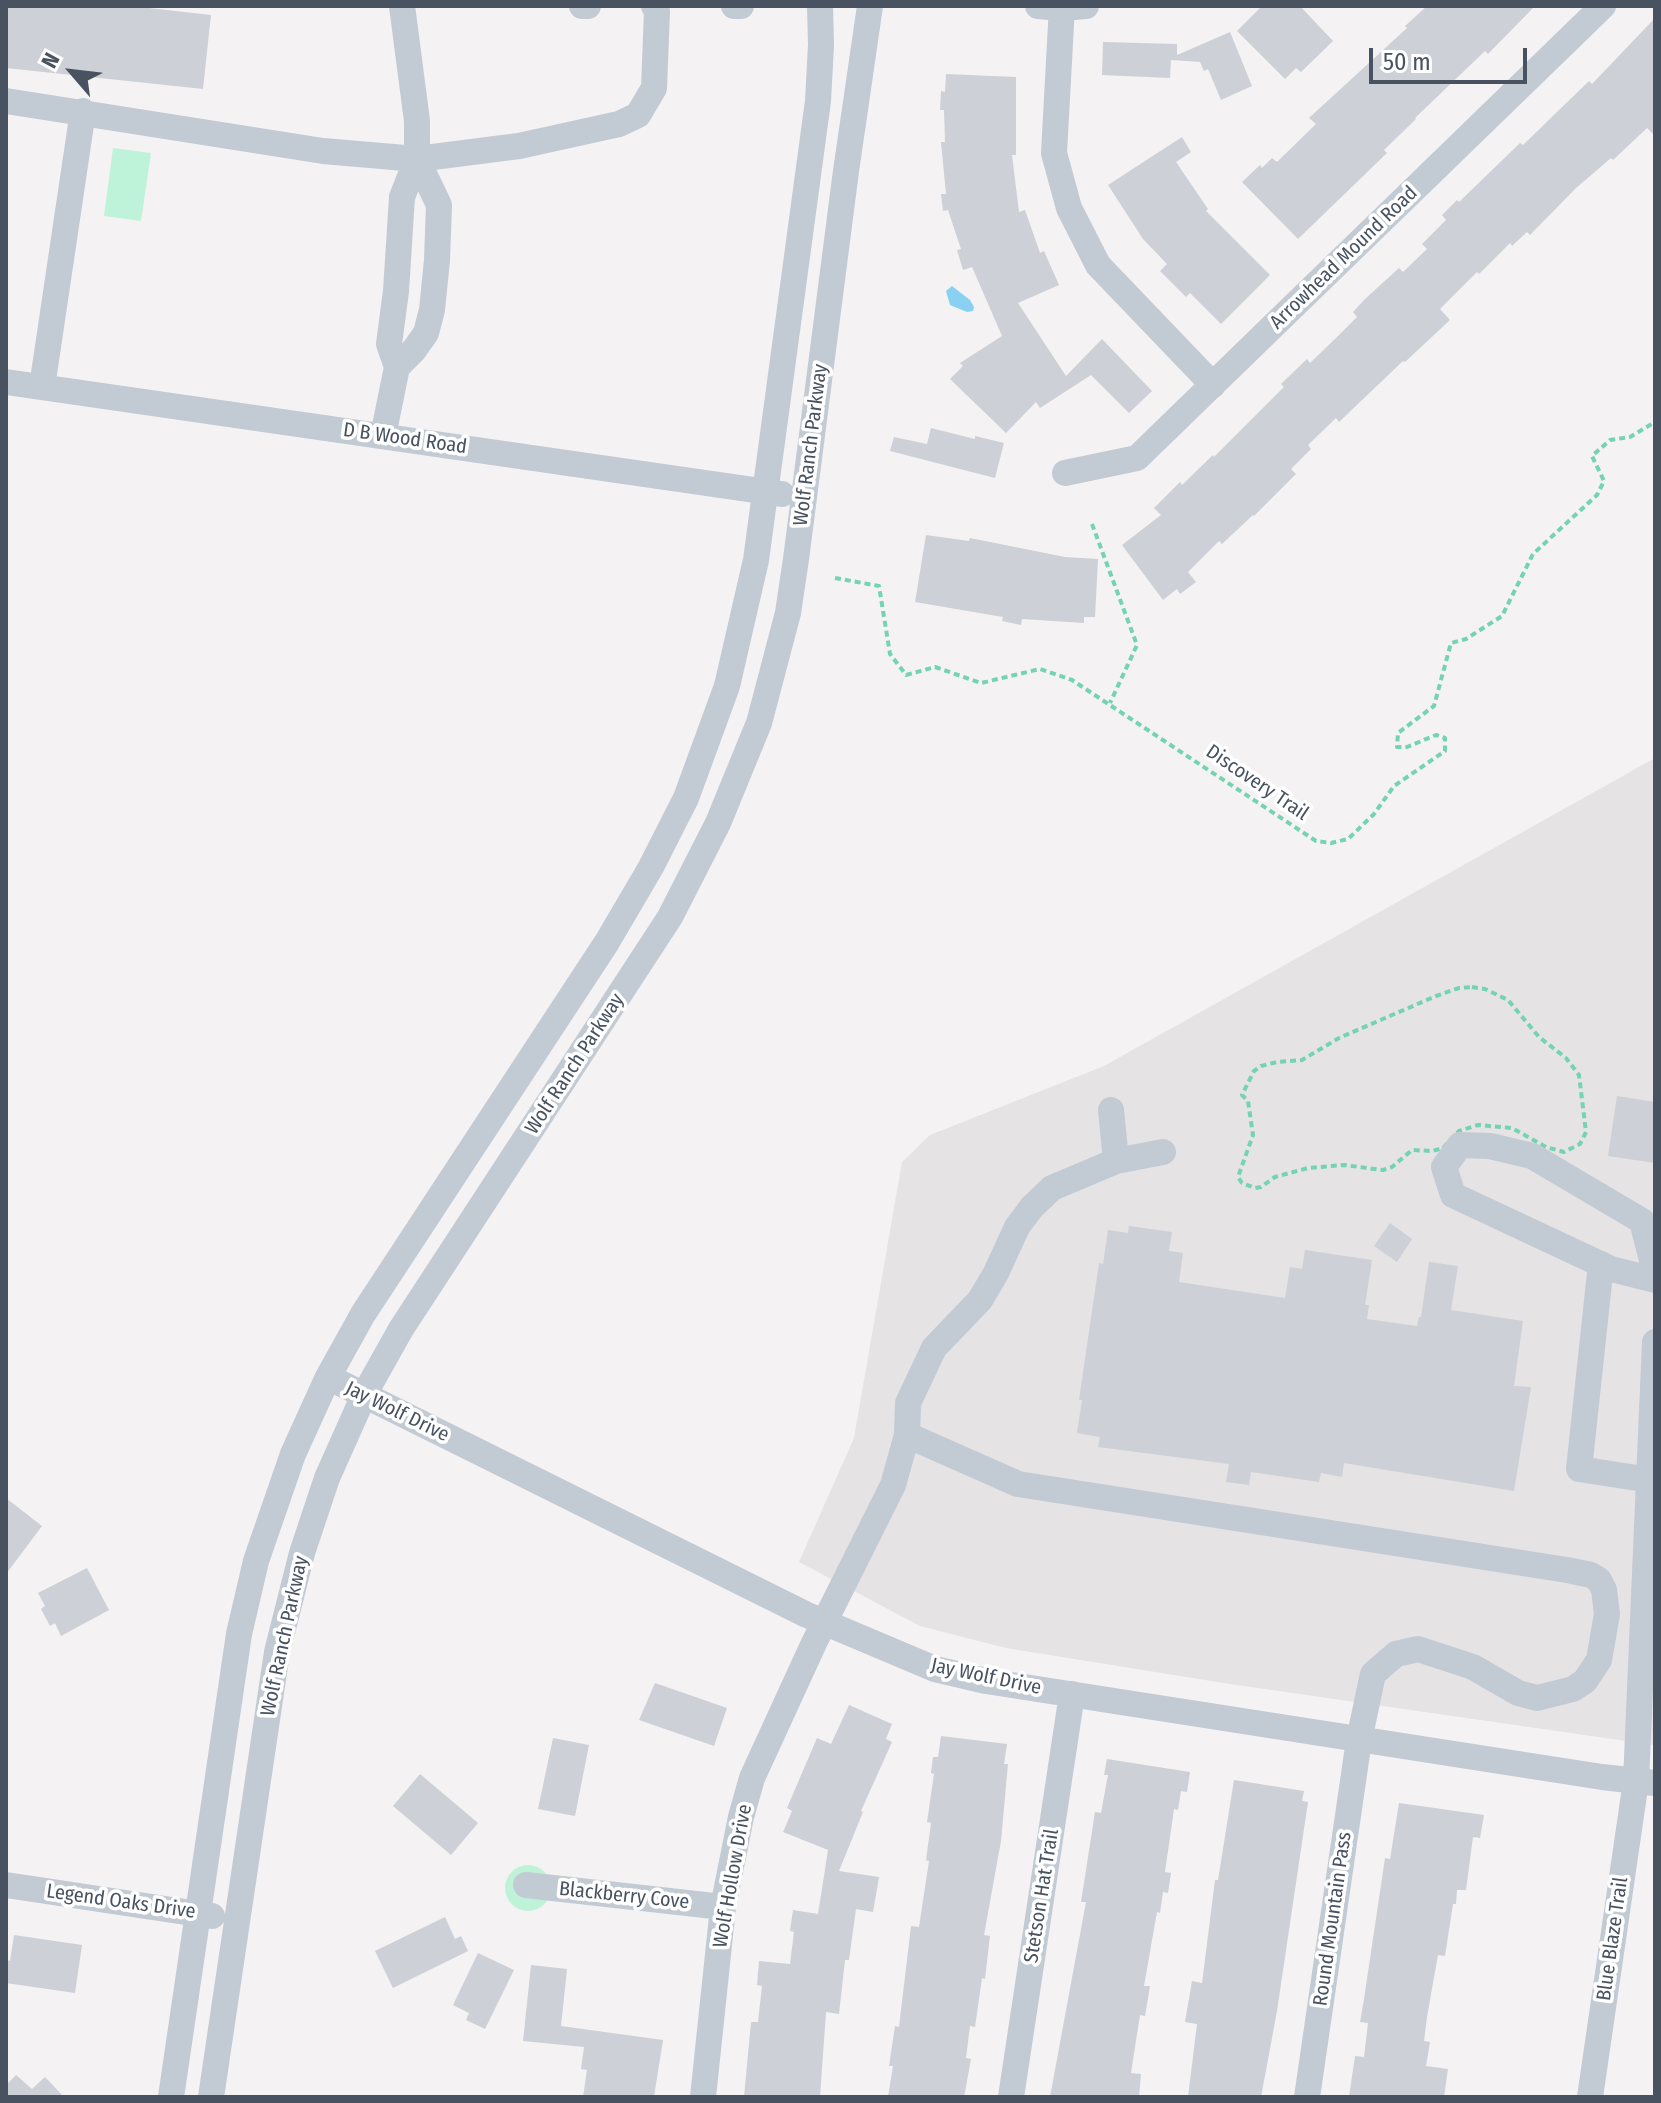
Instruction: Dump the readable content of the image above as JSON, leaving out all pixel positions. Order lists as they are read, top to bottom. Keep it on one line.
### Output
{"streets":{"street":["Arrowhead Mound Road","D B Wood Road","Wolf Ranch Parkway","Jay Wolf Drive","Wolf Hollow Drive","Blackberry Cove","Stetson Hat Trail","Legend Oaks Drive","Round Mountain Pass","Blue Blaze Trail"],"path":["Discovery Trail"]},"crossings":[["D B Wood Road","Wolf Ranch Parkway"],["Wolf Ranch Parkway","Jay Wolf Drive"],["Wolf Ranch Parkway","Legend Oaks Drive"],["Jay Wolf Drive","Wolf Hollow Drive"],["Jay Wolf Drive","Stetson Hat Trail"],["Jay Wolf Drive","Round Mountain Pass"],["Jay Wolf Drive","Blue Blaze Trail"],["Wolf Hollow Drive","Blackberry Cove"],["Wolf Hollow Drive","Round Mountain Pass"]],"scale_bar":"50 m","north":"top left"}
